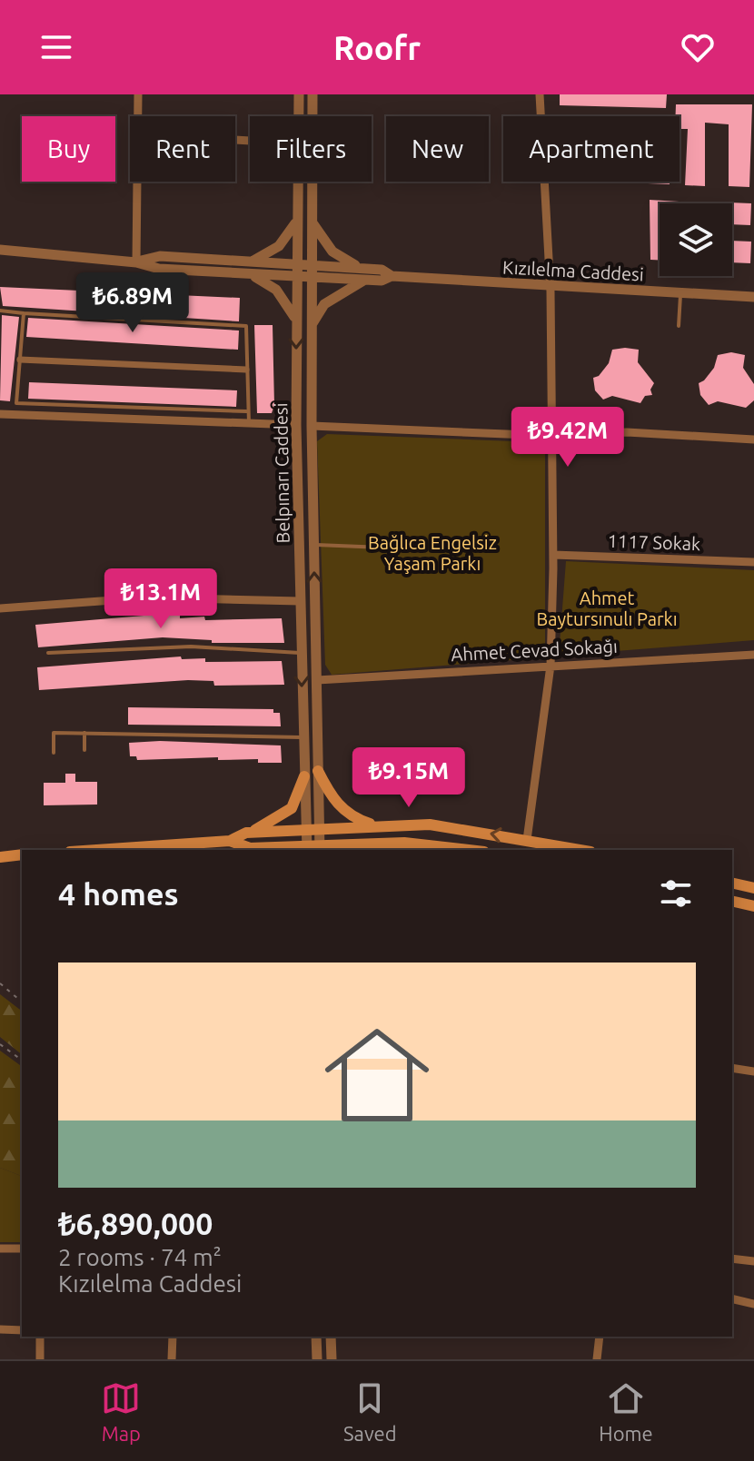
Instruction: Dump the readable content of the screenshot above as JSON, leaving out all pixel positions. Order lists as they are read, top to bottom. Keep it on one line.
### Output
{"streets":{"street":["Kızılelma Caddesi","Belpınarı Caddesi","1117 Sokak","Ahmet Cevad Sokağı"]},"crossings":[["Kızılelma Caddesi","Belpınarı Caddesi"],["Belpınarı Caddesi","Ahmet Cevad Sokağı"]],"parks":["Bağlıca Engelsiz Yaşam Parkı","Ahmet Baytursınulı Parkı"],"page":{"header":"Roofr","chip":["Buy","Rent","Filters","New","Apartment"],"price":["₺6.89M","₺9.42M","₺13.1M","₺9.15M"],"heading":"4 homes","list":[{"name":"₺6,890,000","note":"2 rooms · 74 m² · Kızılelma Caddesi"}],"tabs":["Map","Saved","Home"]}}
